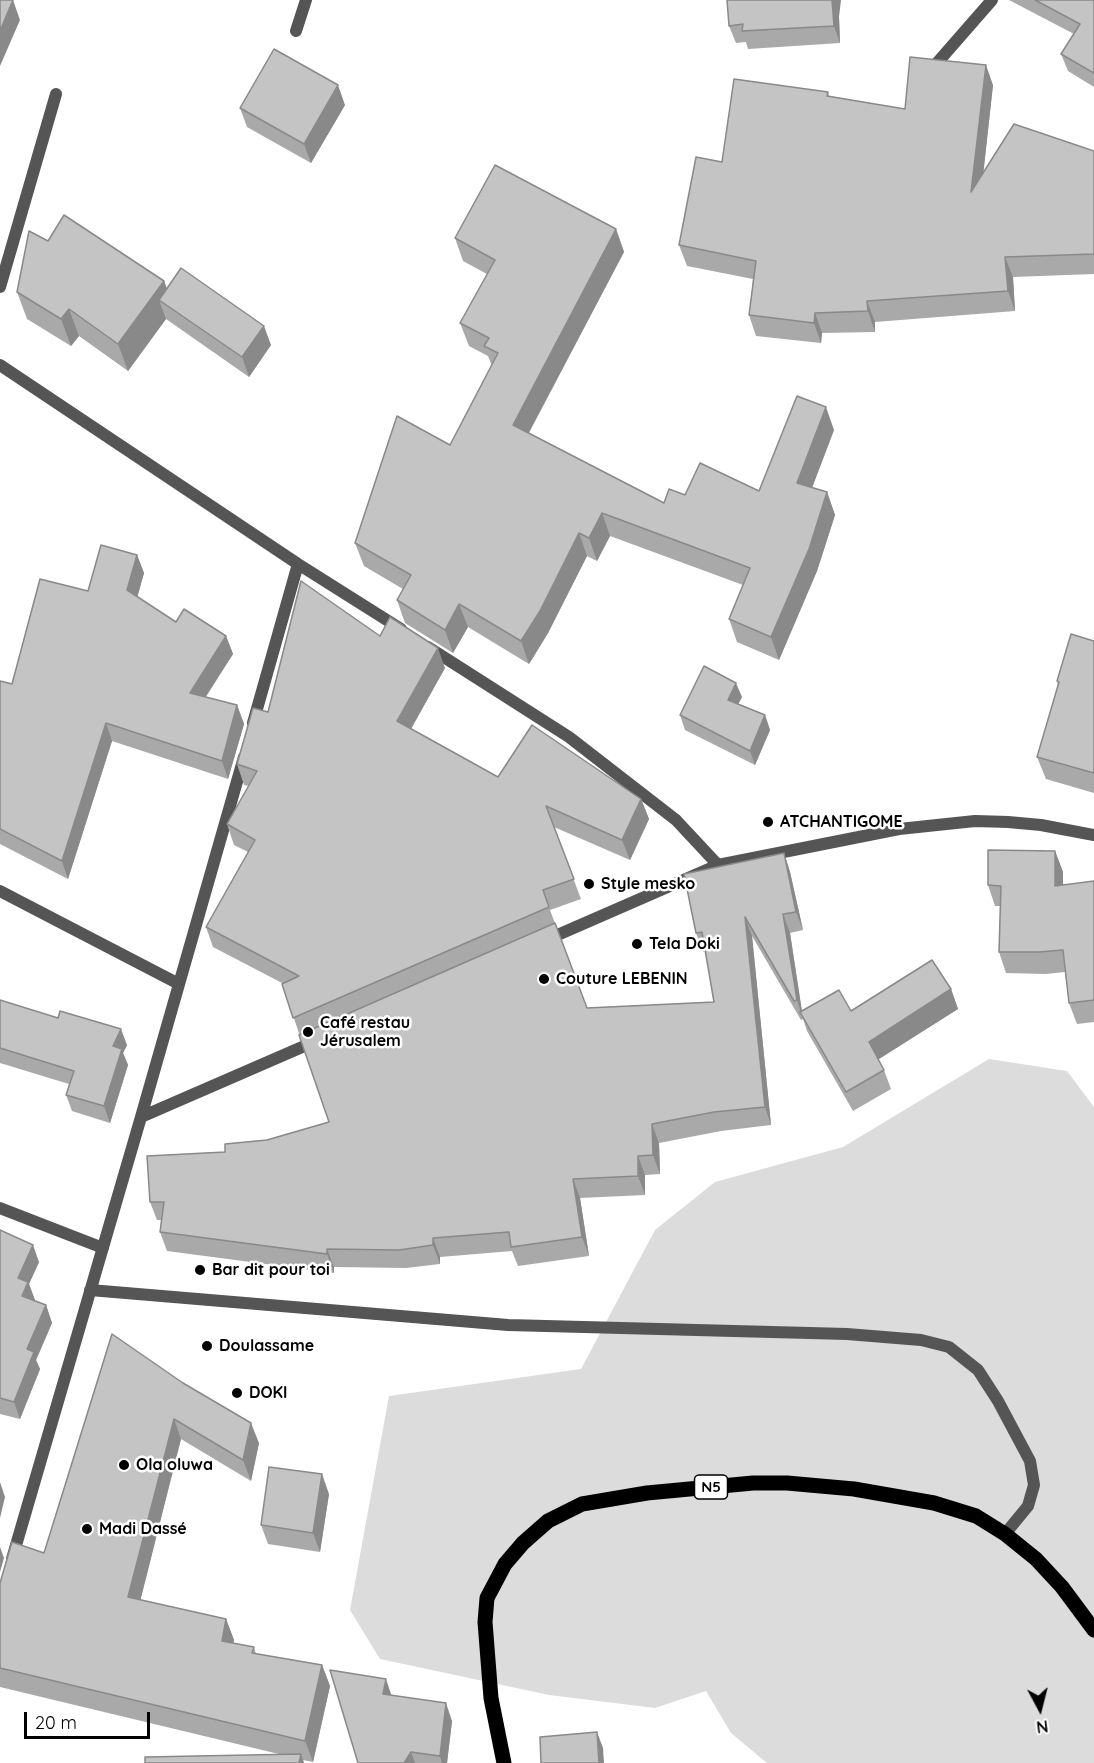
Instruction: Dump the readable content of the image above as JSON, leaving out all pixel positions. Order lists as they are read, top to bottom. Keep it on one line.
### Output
{"streets":{"main road":["N5"]},"places":["ATCHANTIGOME","Style mesko","Tela Doki","Couture LEBENIN","Café restau Jérusalem","Bar dit pour toi","Doulassame","DOKI","Ola oluwa","Madi Dassé"],"scale_bar":"20 m","north":"bottom"}
